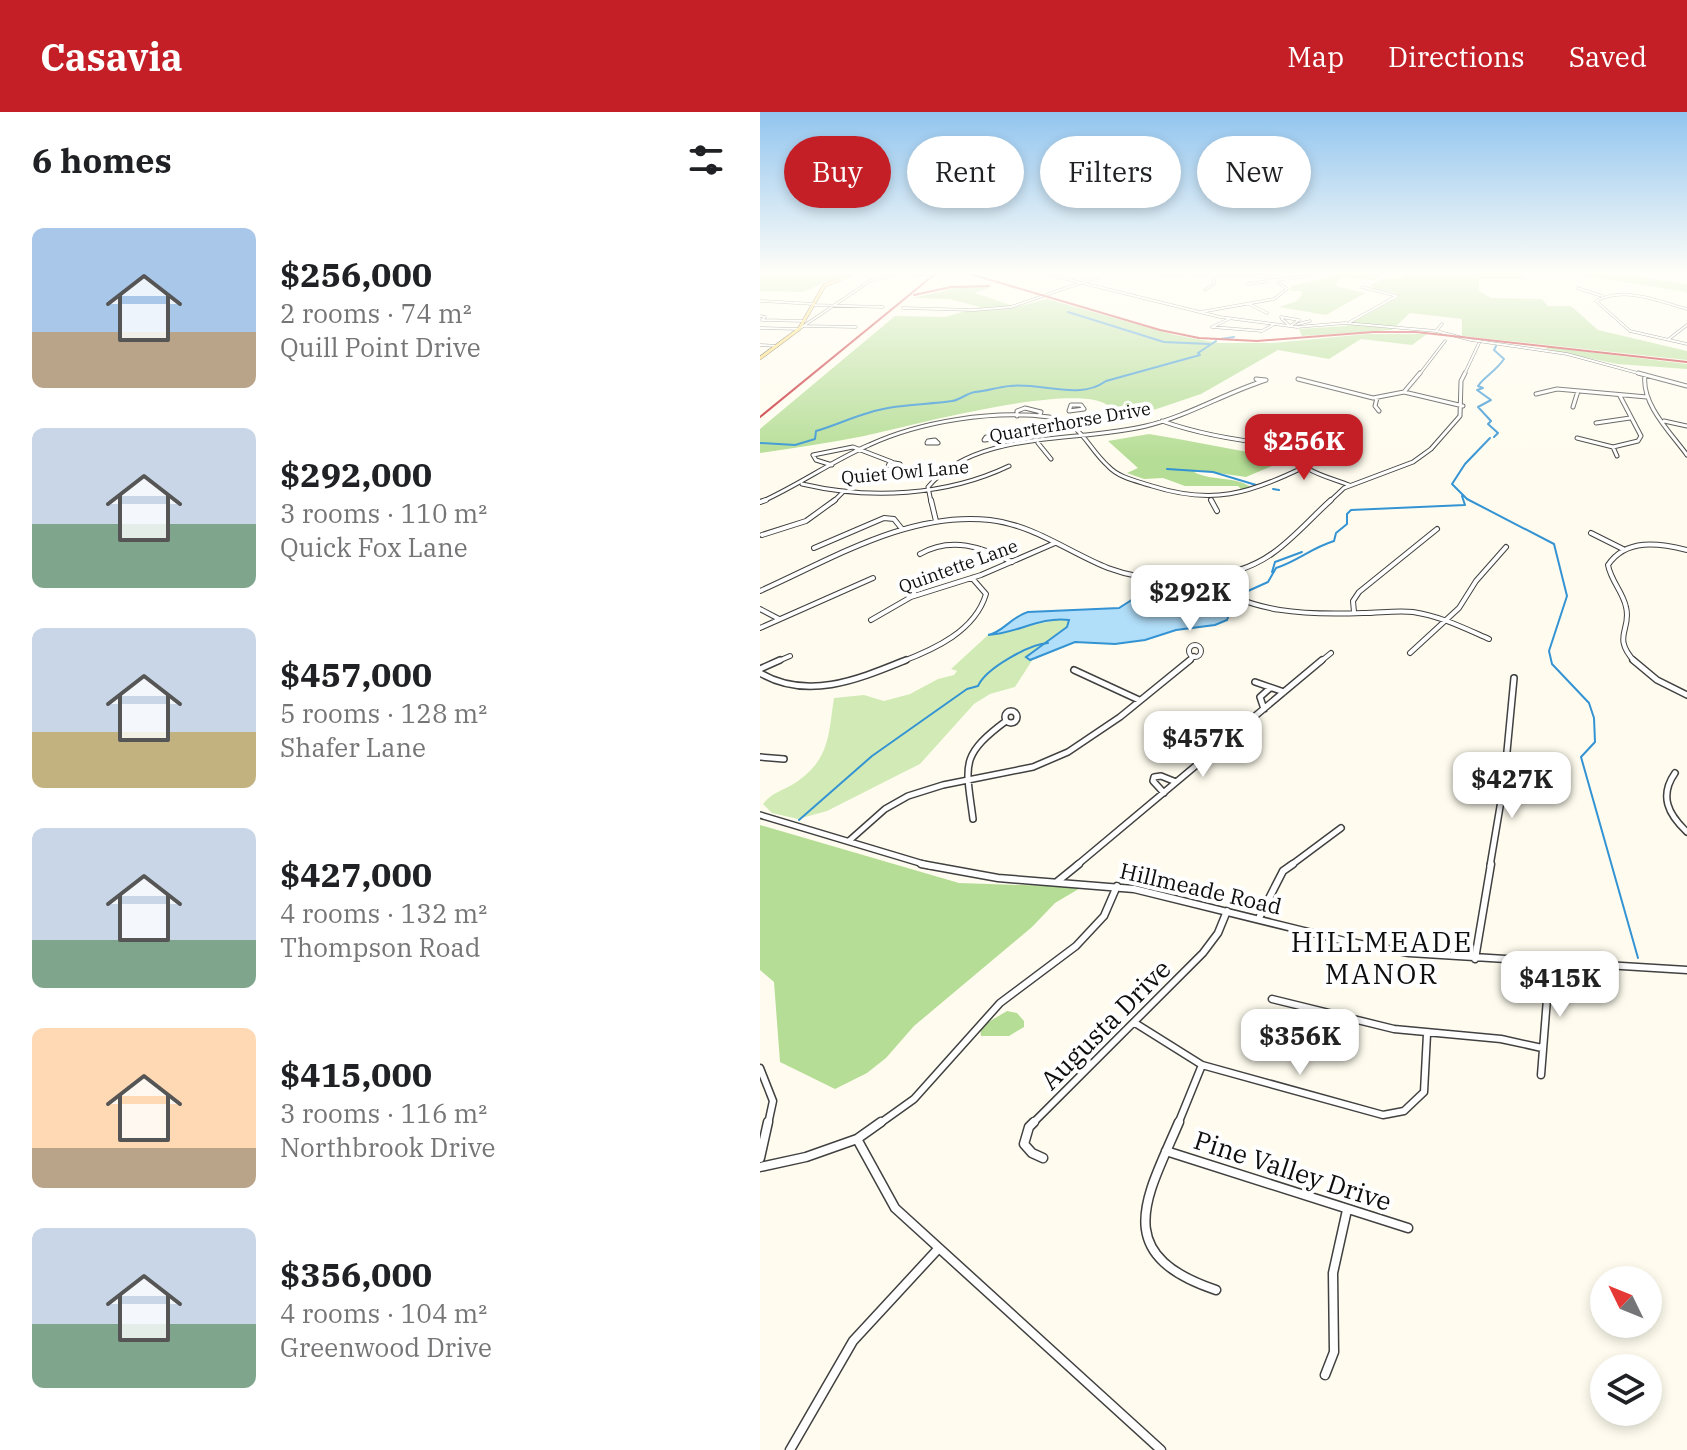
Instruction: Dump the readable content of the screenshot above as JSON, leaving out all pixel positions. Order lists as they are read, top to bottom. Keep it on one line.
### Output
{"streets":{"street":["Quarterhorse Drive","Quiet Owl Lane","Quintette Lane","Hillmeade Road","Augusta Drive","Pine Valley Drive"]},"crossings":[["Quarterhorse Drive","Quiet Owl Lane"],["Hillmeade Road","Augusta Drive"]],"districts":["HILLMEADE MANOR"],"north":"top left","page":{"header":"Casavia","nav":["Map","Directions","Saved"],"heading":"6 homes","chip":["Buy","Rent","Filters","New"],"list":[{"name":"$256,000","note":"2 rooms · 74 m² · Quill Point Drive"},{"name":"$292,000","note":"3 rooms · 110 m² · Quick Fox Lane"},{"name":"$457,000","note":"5 rooms · 128 m² · Shafer Lane"},{"name":"$427,000","note":"4 rooms · 132 m² · Thompson Road"},{"name":"$415,000","note":"3 rooms · 116 m² · Northbrook Drive"},{"name":"$356,000","note":"4 rooms · 104 m² · Greenwood Drive"}],"price":["$256K","$292K","$457K","$427K","$415K","$356K"]}}
